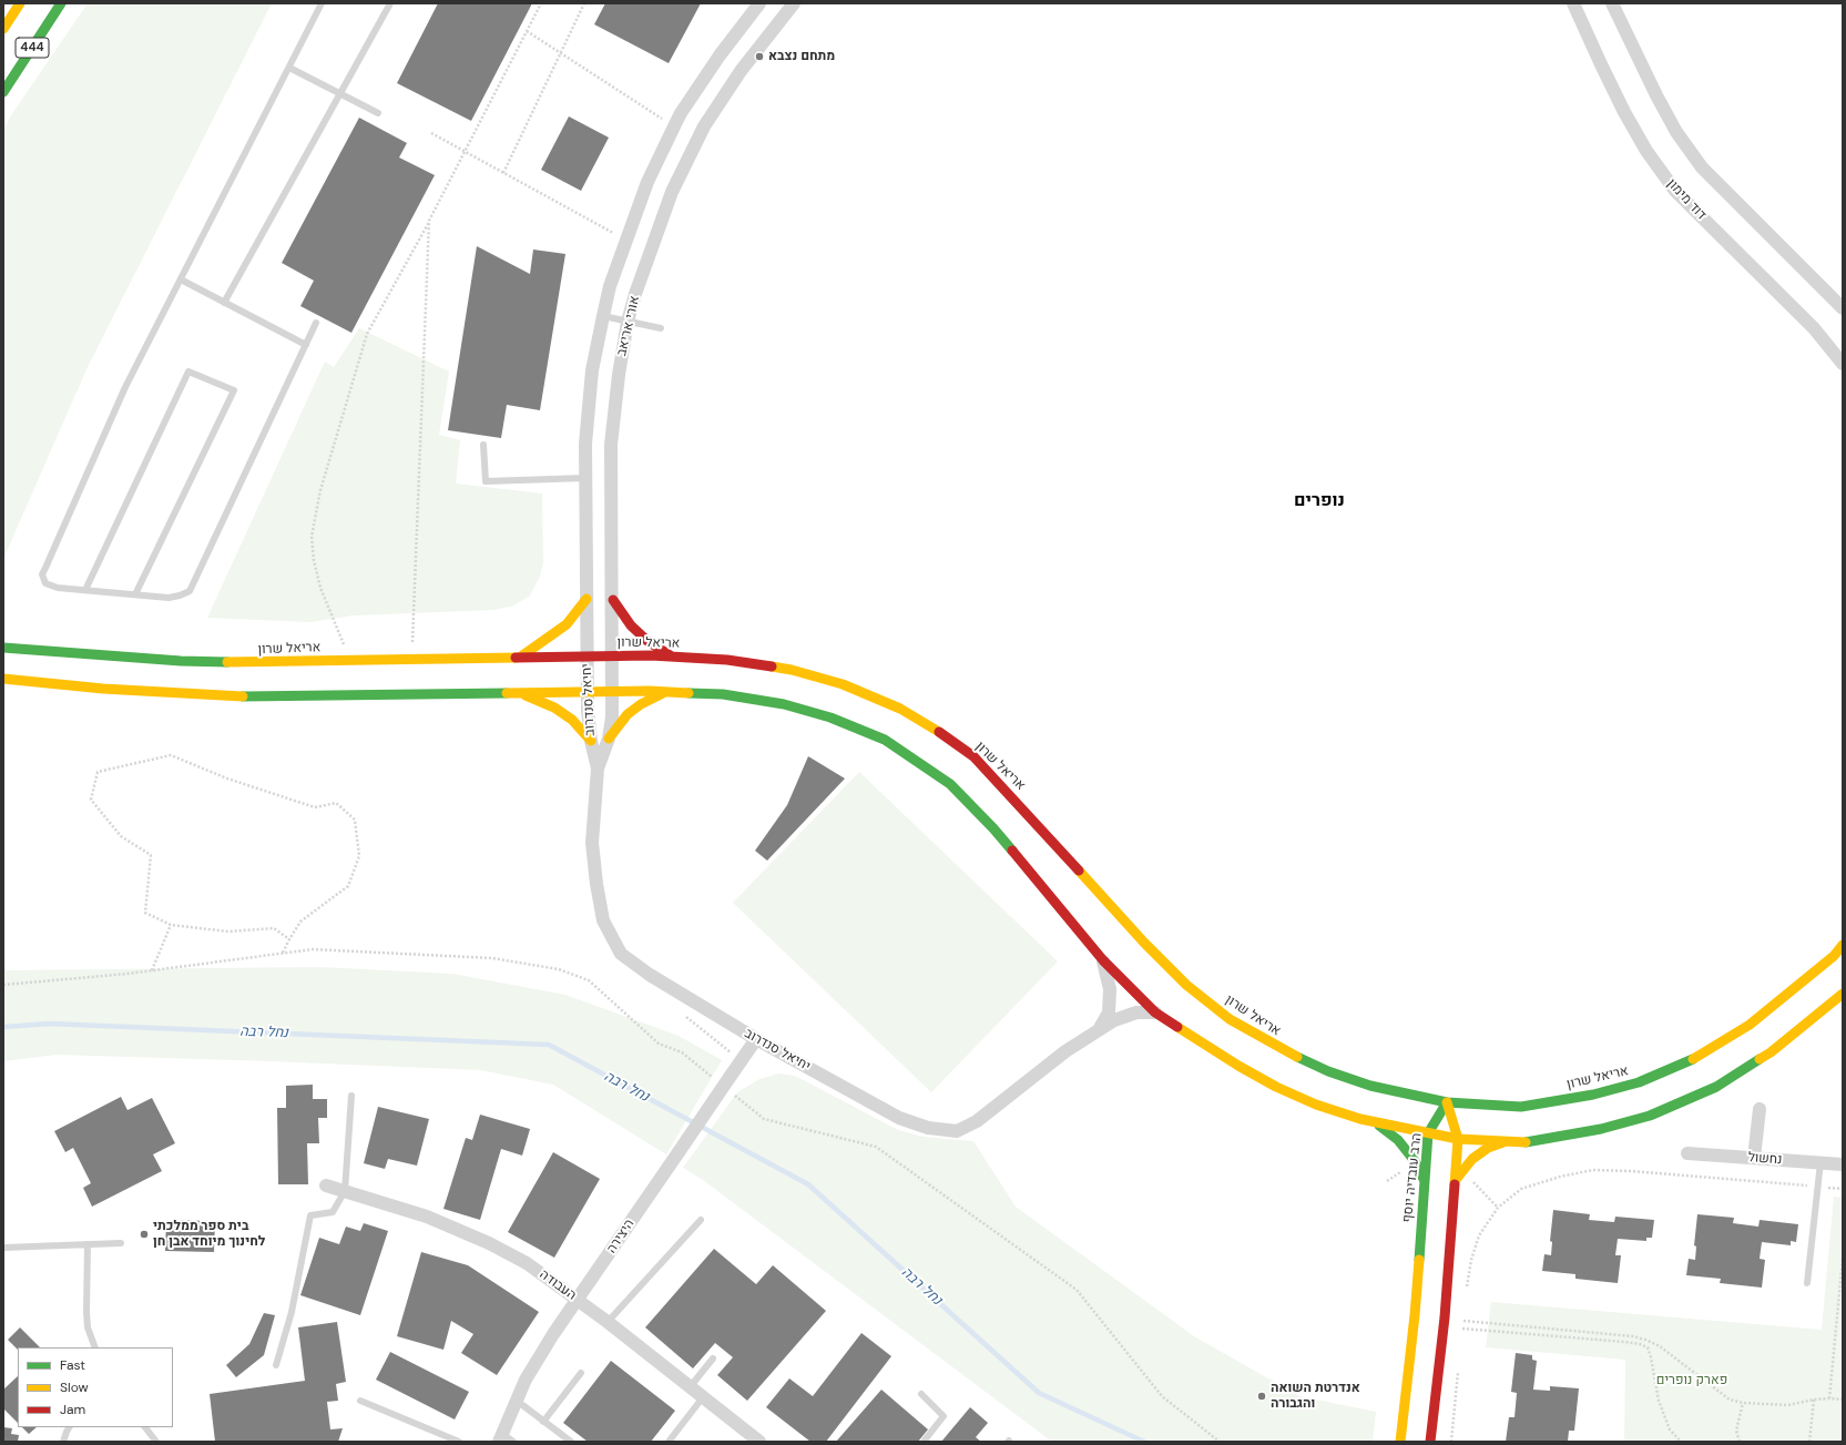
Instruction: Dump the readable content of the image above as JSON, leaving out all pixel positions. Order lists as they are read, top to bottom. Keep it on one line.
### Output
{"streets":{"main road":["444","אריאל שרון","הרב עובדיה יוסף"],"street":["דוד מימון","אורי אריאב","יחיאל סנדרוב","נחשול","היצירה","העבודה"]},"crossings":[["אורי אריאב","אריאל שרון"],["אורי אריאב","יחיאל סנדרוב"],["אריאל שרון","יחיאל סנדרוב"],["אריאל שרון","הרב עובדיה יוסף"],["יחיאל סנדרוב","היצירה"],["היצירה","העבודה"]],"districts":["נופרים"],"water":["נחל רבה"],"parks":["פארק נופרים"],"places":["מתחם נצבא","בית ספר ממלכתי לחינוך מיוחד אבן חן","אנדרטת השואה והגבורה"],"legend":["Fast","Slow","Jam"]}
